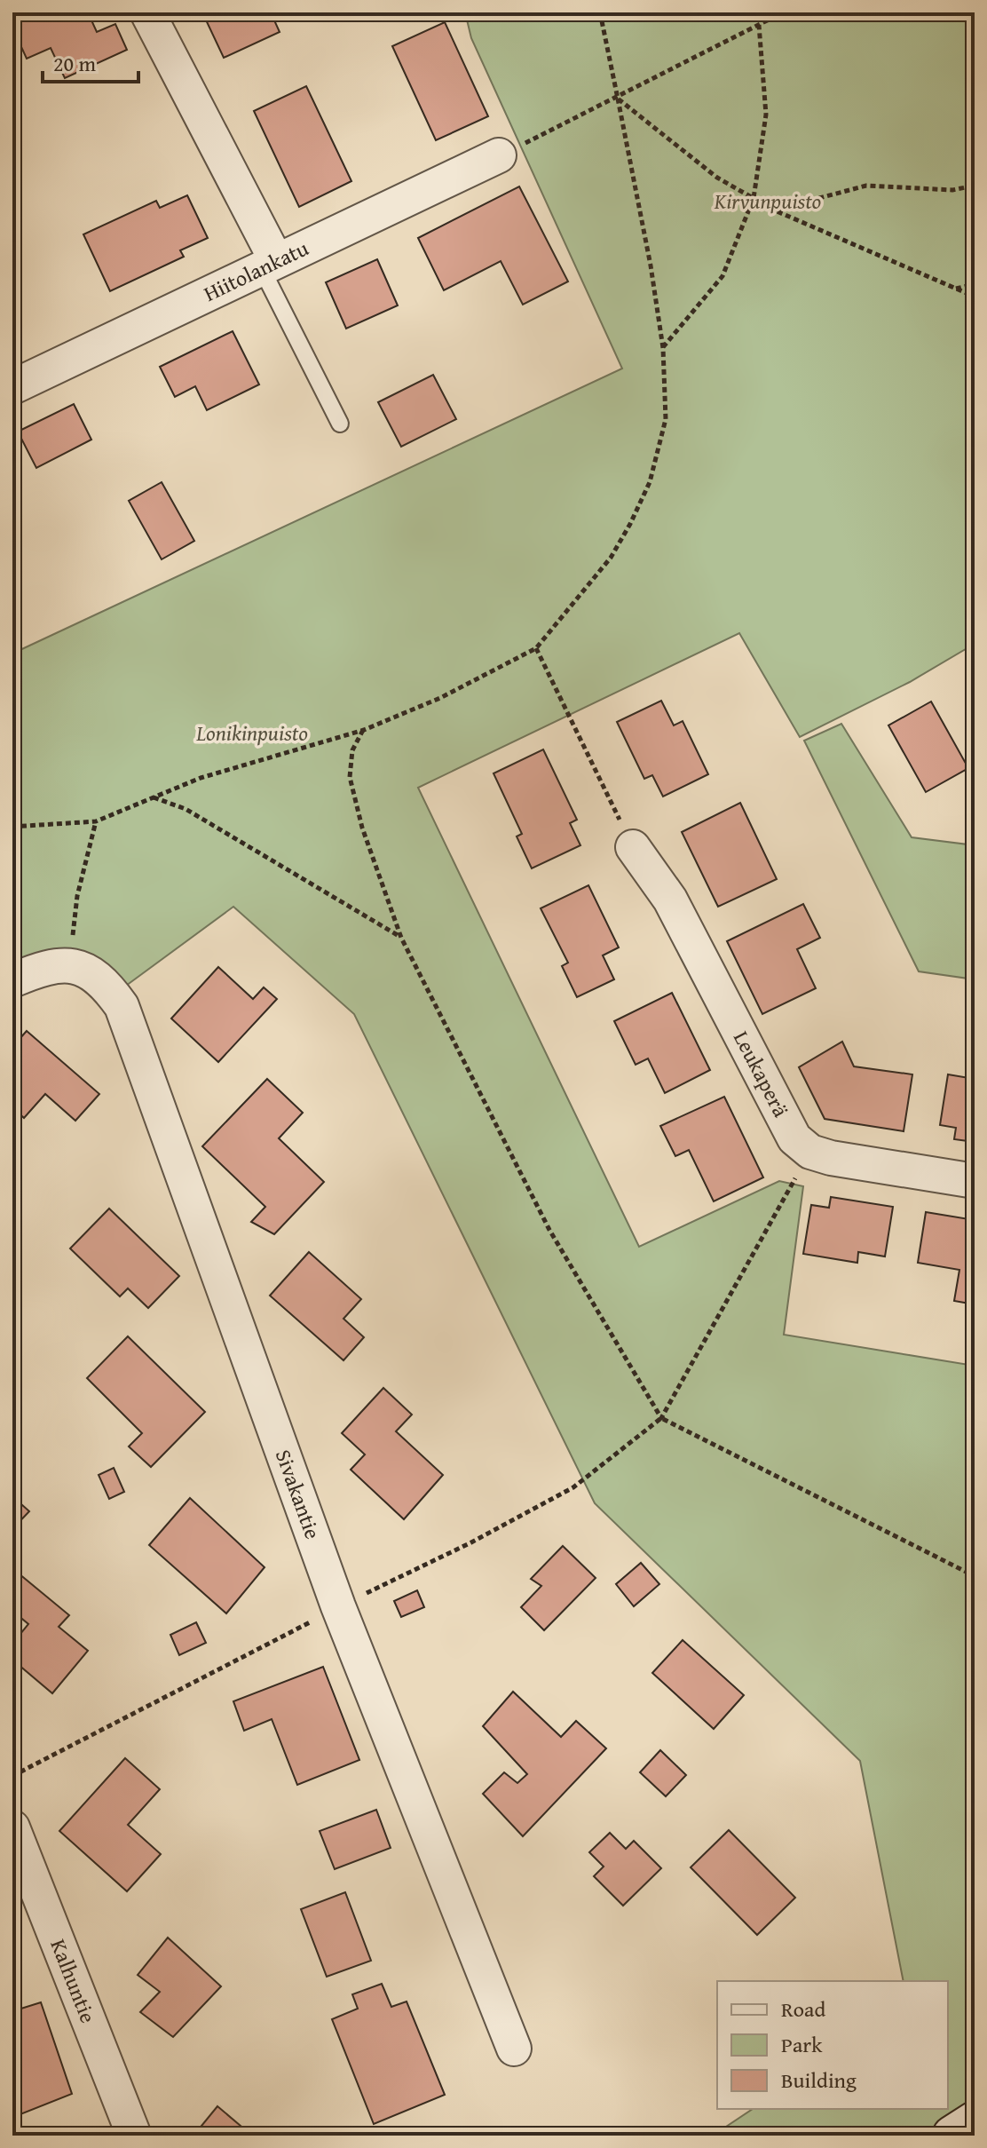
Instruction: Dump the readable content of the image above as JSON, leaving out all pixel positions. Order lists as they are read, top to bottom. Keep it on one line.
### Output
{"streets":{"street":["Hiitolankatu","Leukaperä","Sivakantie","Kalhuntie"]},"parks":["Kirvunpuisto","Lonikinpuisto"],"legend":["Road","Park","Building"],"scale_bar":"20 m"}
